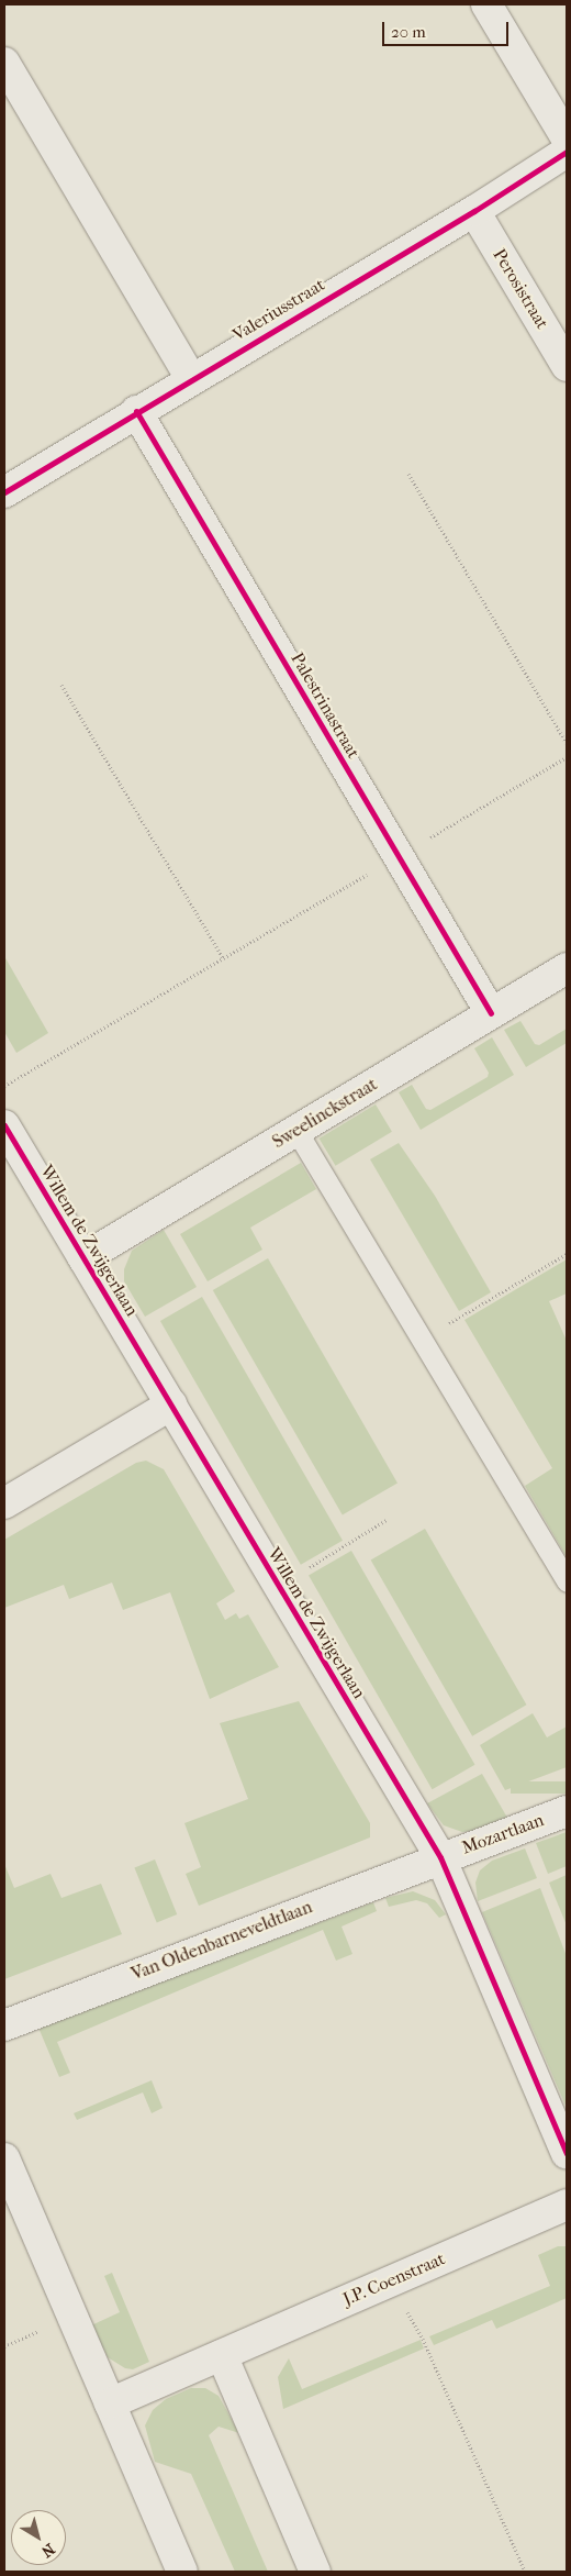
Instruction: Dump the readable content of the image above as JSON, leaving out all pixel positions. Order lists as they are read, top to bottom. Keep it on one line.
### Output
{"streets":{"street":["Perosistraat","Valeriusstraat","Palestrinastraat","Sweelinckstraat","Willem de Zwijgerlaan","Mozartlaan","Van Oldenbarneveldtlaan","J.P. Coenstraat"]},"crossings":[["Perosistraat","Valeriusstraat"],["Valeriusstraat","Palestrinastraat"],["Palestrinastraat","Sweelinckstraat"],["Sweelinckstraat","Willem de Zwijgerlaan"],["Willem de Zwijgerlaan","Mozartlaan"],["Willem de Zwijgerlaan","Van Oldenbarneveldtlaan"],["Mozartlaan","Van Oldenbarneveldtlaan"]],"scale_bar":"20 m","north":"bottom right"}
